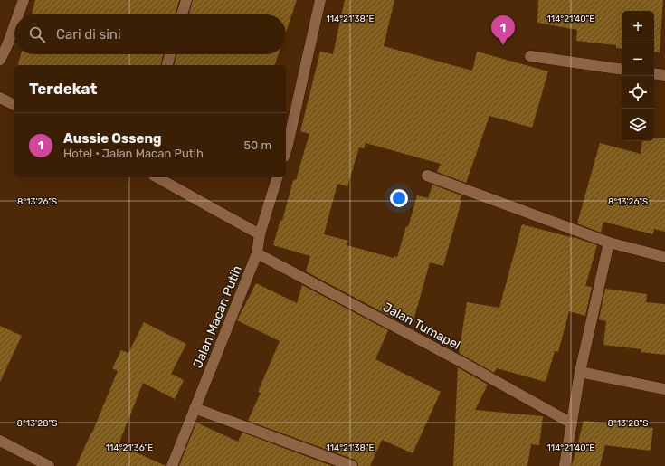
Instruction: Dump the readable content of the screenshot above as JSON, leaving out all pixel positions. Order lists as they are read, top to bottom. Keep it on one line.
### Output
{"streets":{"street":["Jalan Macan Putih","Jalan Tumapel"]},"crossings":[["Jalan Macan Putih","Jalan Tumapel"]],"page":{"map_buttons":["+","−"],"search":"Cari di sini","pins":"1","heading":"Terdekat","list":[{"mark":"1","name":"Aussie Osseng","note":"Hotel · Jalan Macan Putih","value":"50 m"}]},"coordinates":["114°21'38\"E","114°21'40\"E","8°13'26\"S","8°13'28\"S","114°21'36\"E"]}
